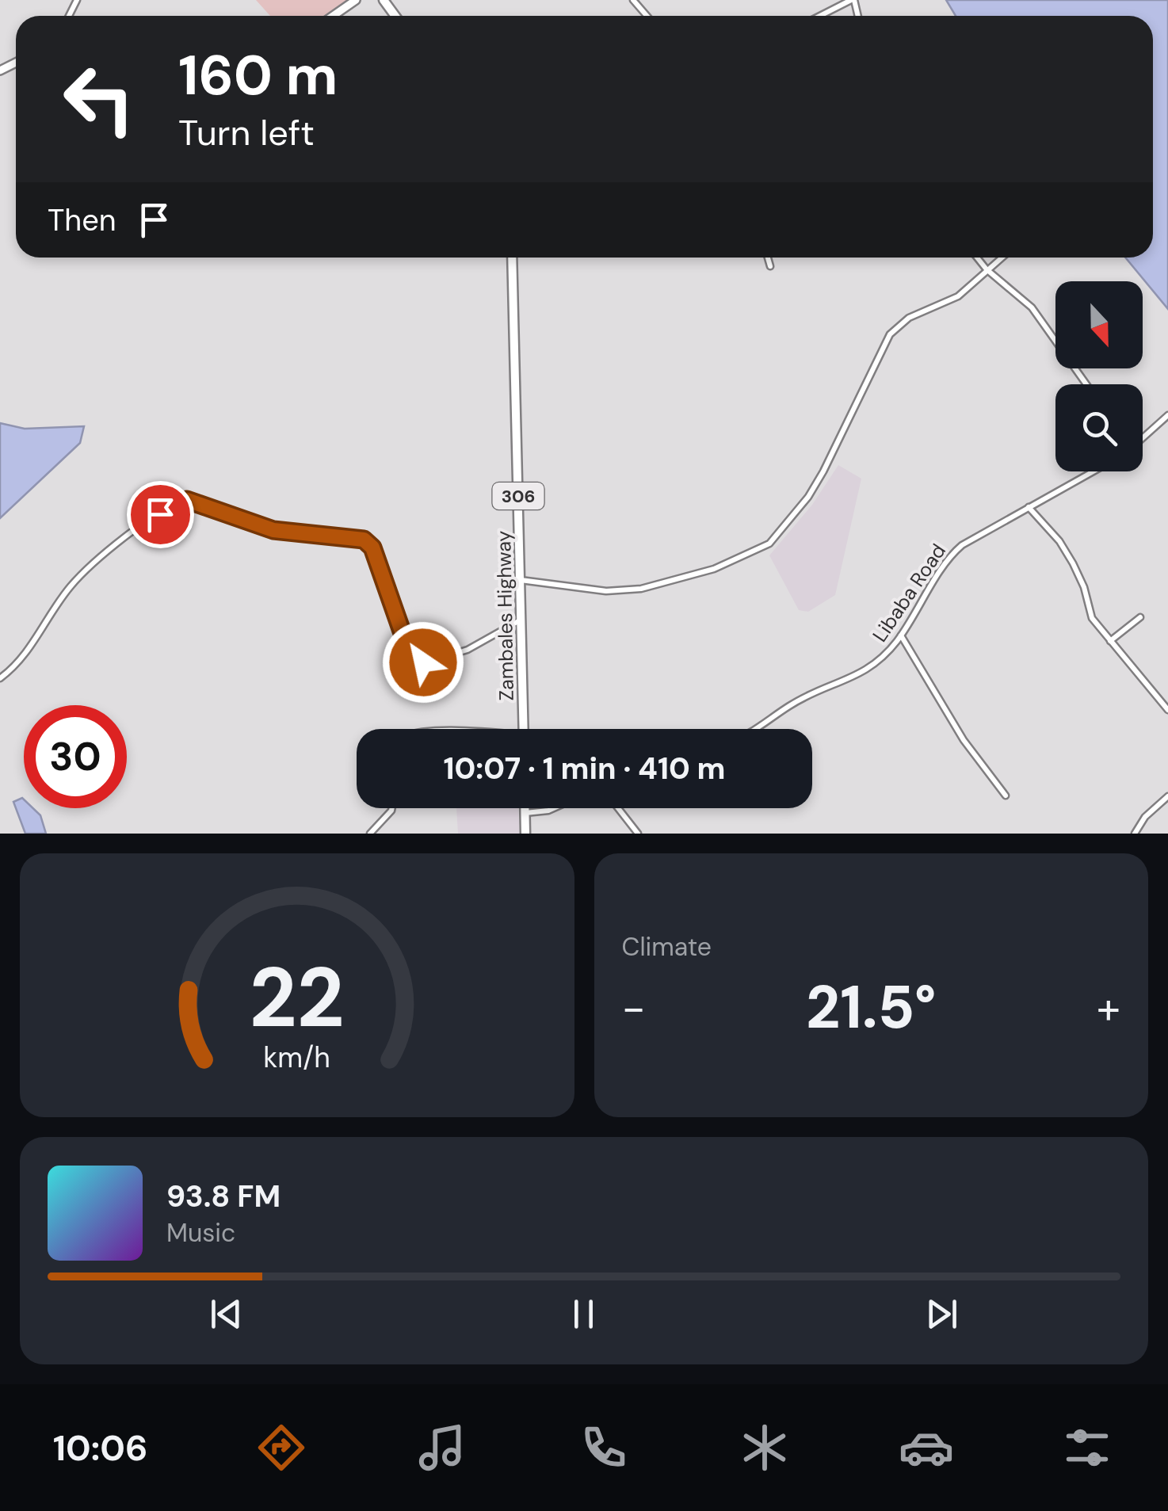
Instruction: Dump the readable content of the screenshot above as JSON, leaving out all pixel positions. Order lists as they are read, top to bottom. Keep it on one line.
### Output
{"streets":{"main road":["306","Zambales Highway"],"street":["Libaba Road"]},"north":"bottom","page":{"turn":["160 m","Turn left"],"then":"Then","limit":"30","trip":"10:07 · 1 min · 410 m","tile":"Climate","heat":["−","21.5°","+"],"song":["93.8 FM","Music"],"tabs":"10:06","gauge":["22","km/h"]}}
